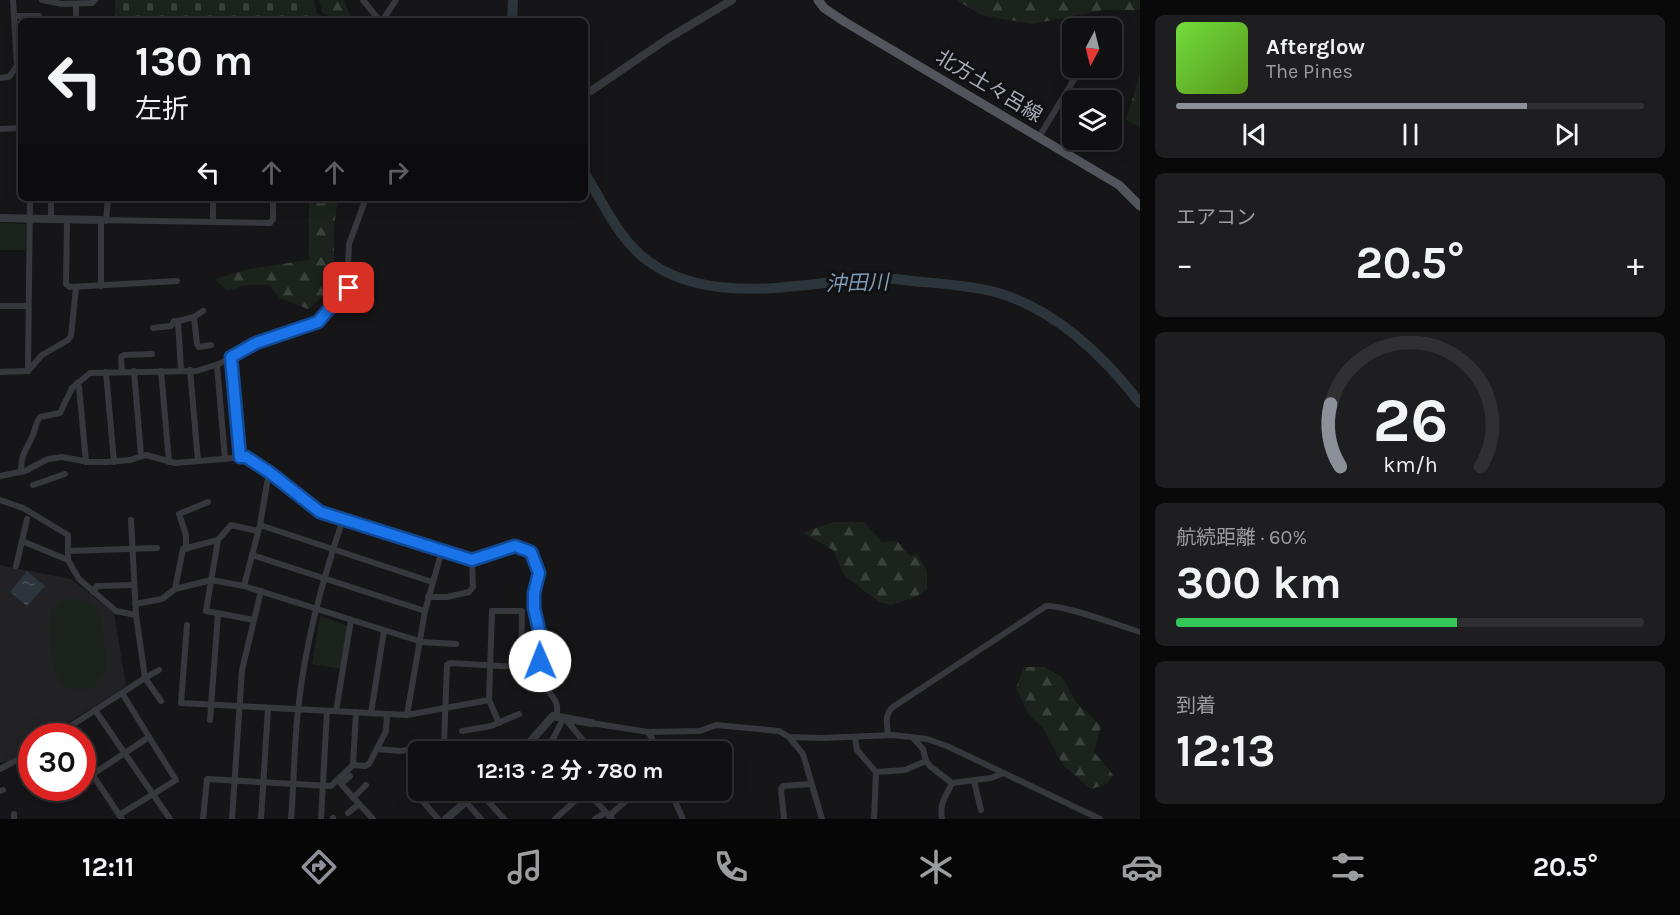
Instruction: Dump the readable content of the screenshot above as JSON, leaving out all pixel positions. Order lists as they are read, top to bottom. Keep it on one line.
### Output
{"streets":{"main road":["北方土々呂線"]},"water":["沖田川"],"north":"bottom","page":{"turn":["130 m","左折"],"song":["Afterglow","The Pines"],"tile":["エアコン",["航続距離 · 60%","300 km"],["到着","12:13"]],"heat":["−","20.5°","+"],"limit":"30","trip":"12:13 · 2 分 · 780 m","tabs":["12:11","20.5°"],"gauge":["26","km/h"]}}
